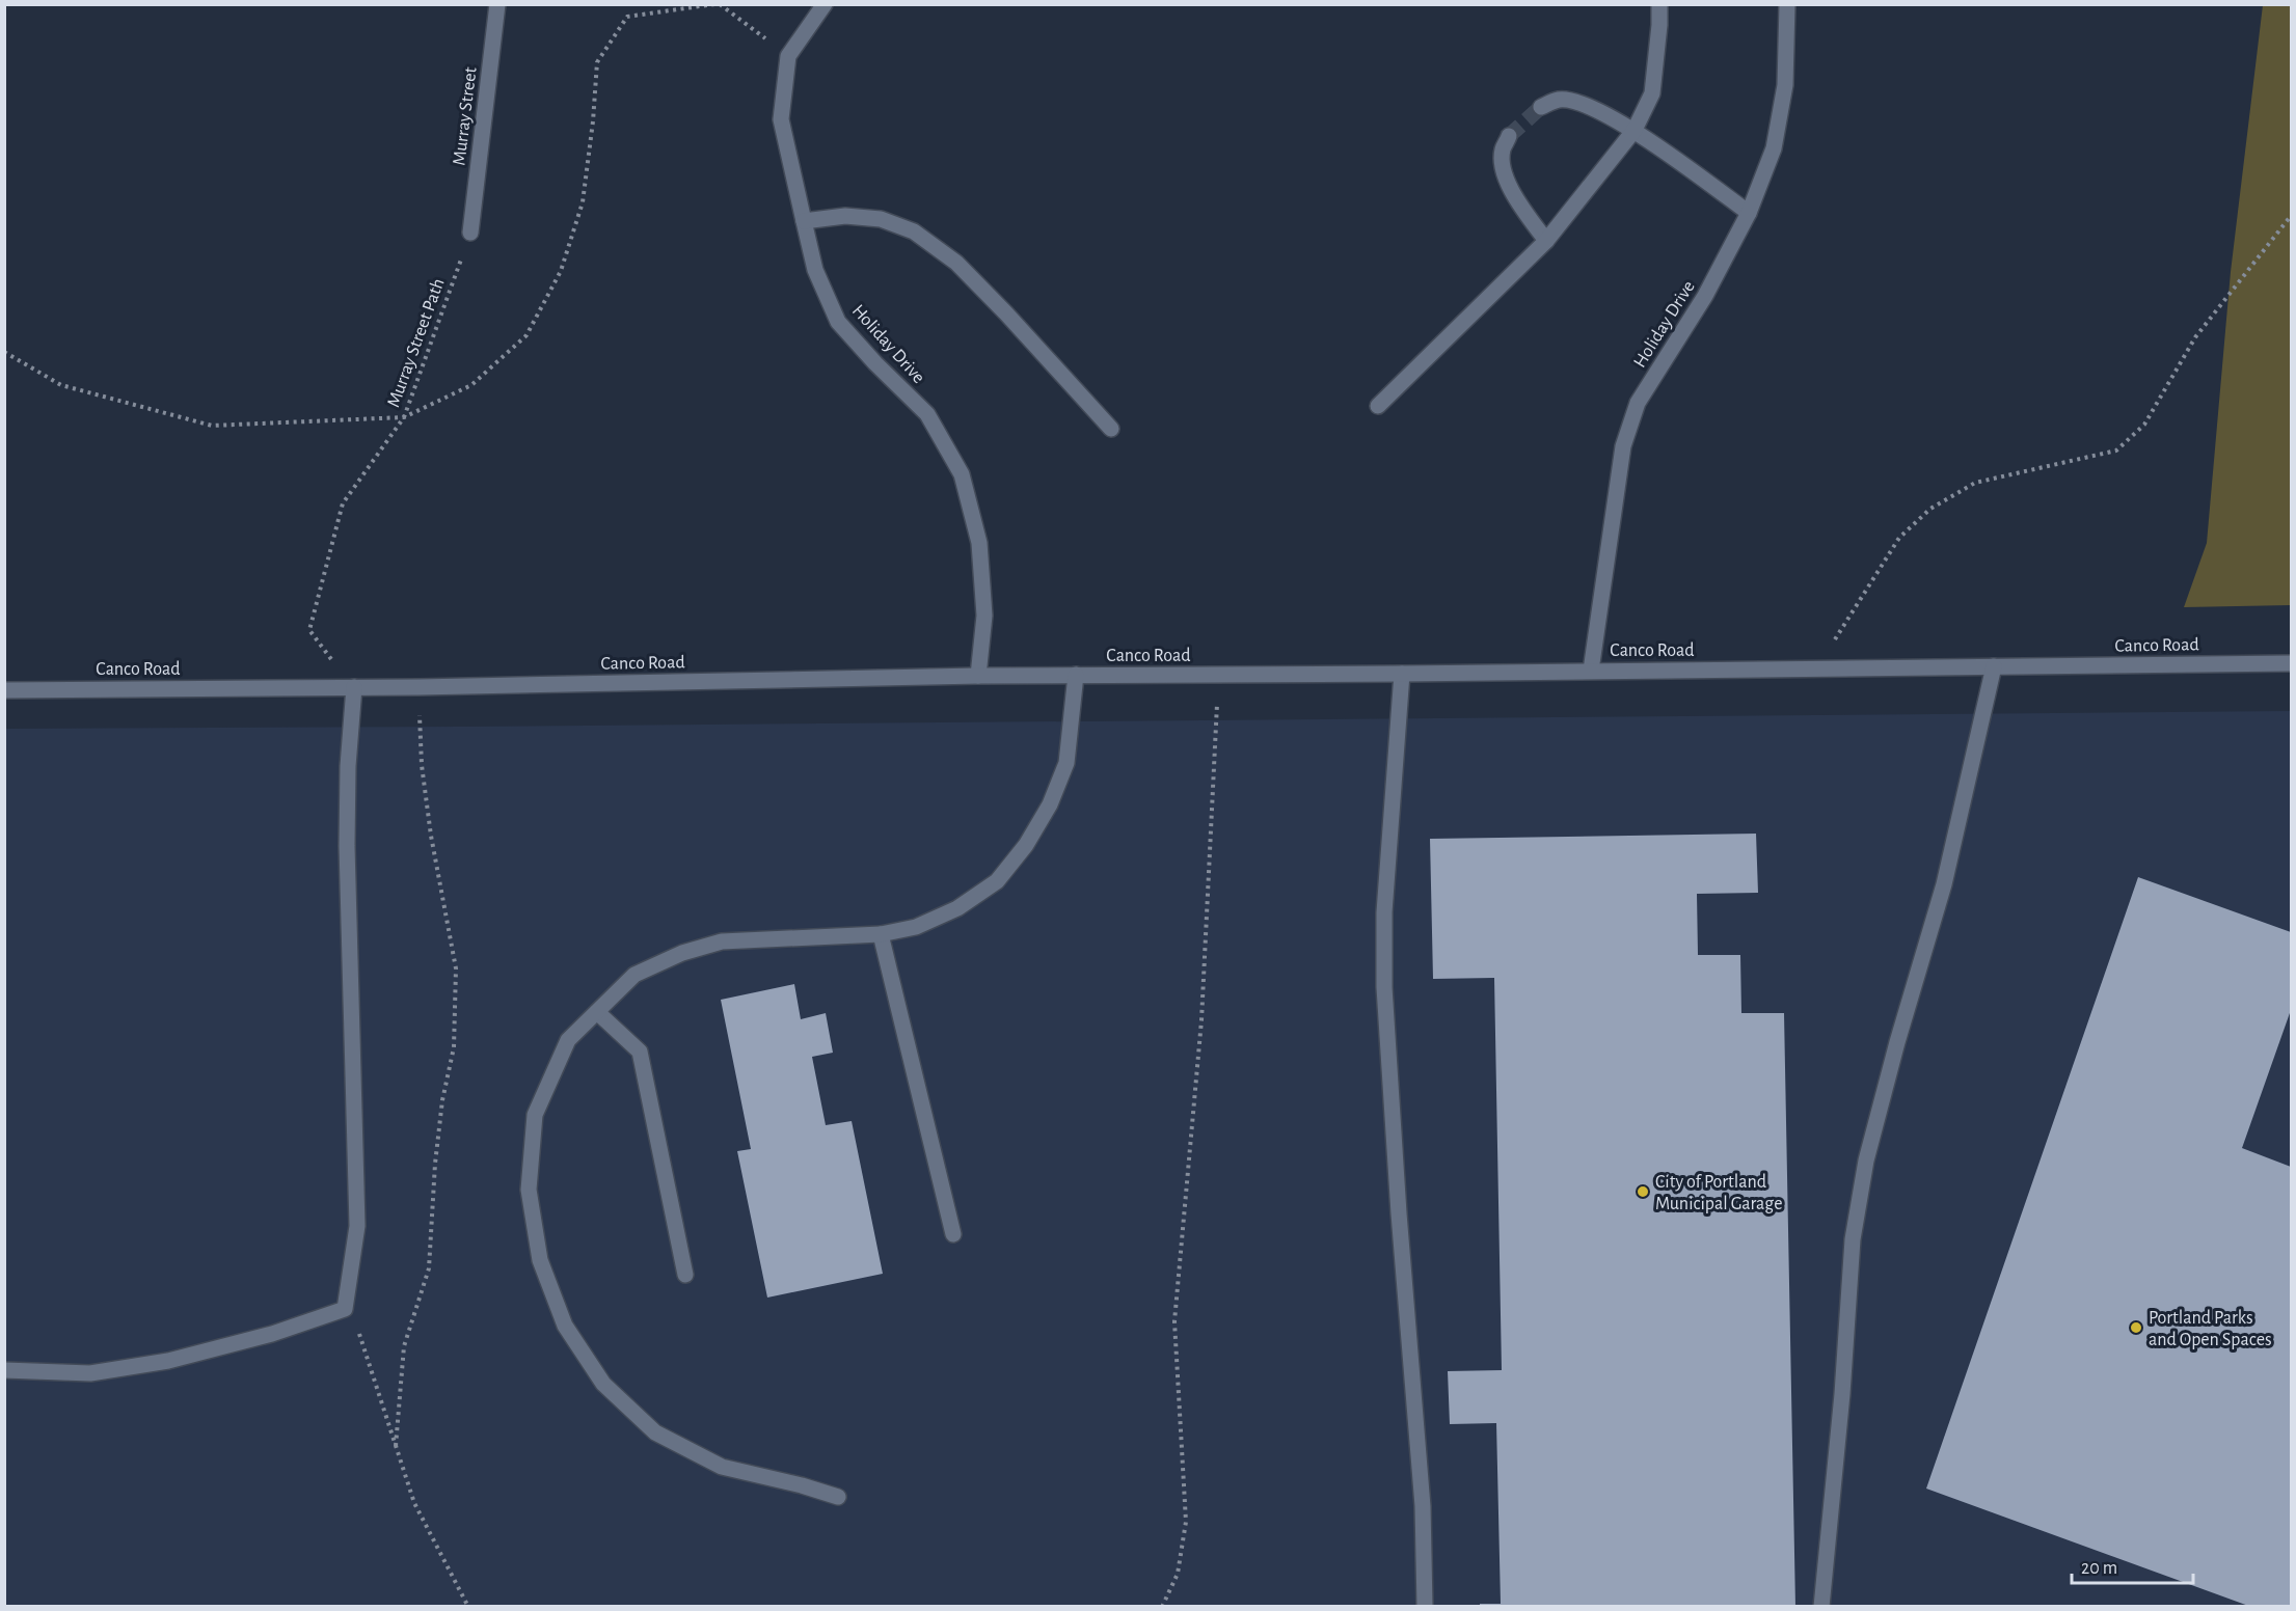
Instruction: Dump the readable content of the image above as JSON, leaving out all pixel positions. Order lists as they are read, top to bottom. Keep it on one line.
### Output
{"streets":{"street":["Murray Street","Holiday Drive","Canco Road"],"path":["Murray Street Path"]},"crossings":[["Murray Street","Murray Street Path"],["Holiday Drive","Canco Road"],["Murray Street Path","Canco Road"]],"places":["City of Portland Municipal Garage","Portland Parks and Open Spaces"],"scale_bar":"20 m"}
